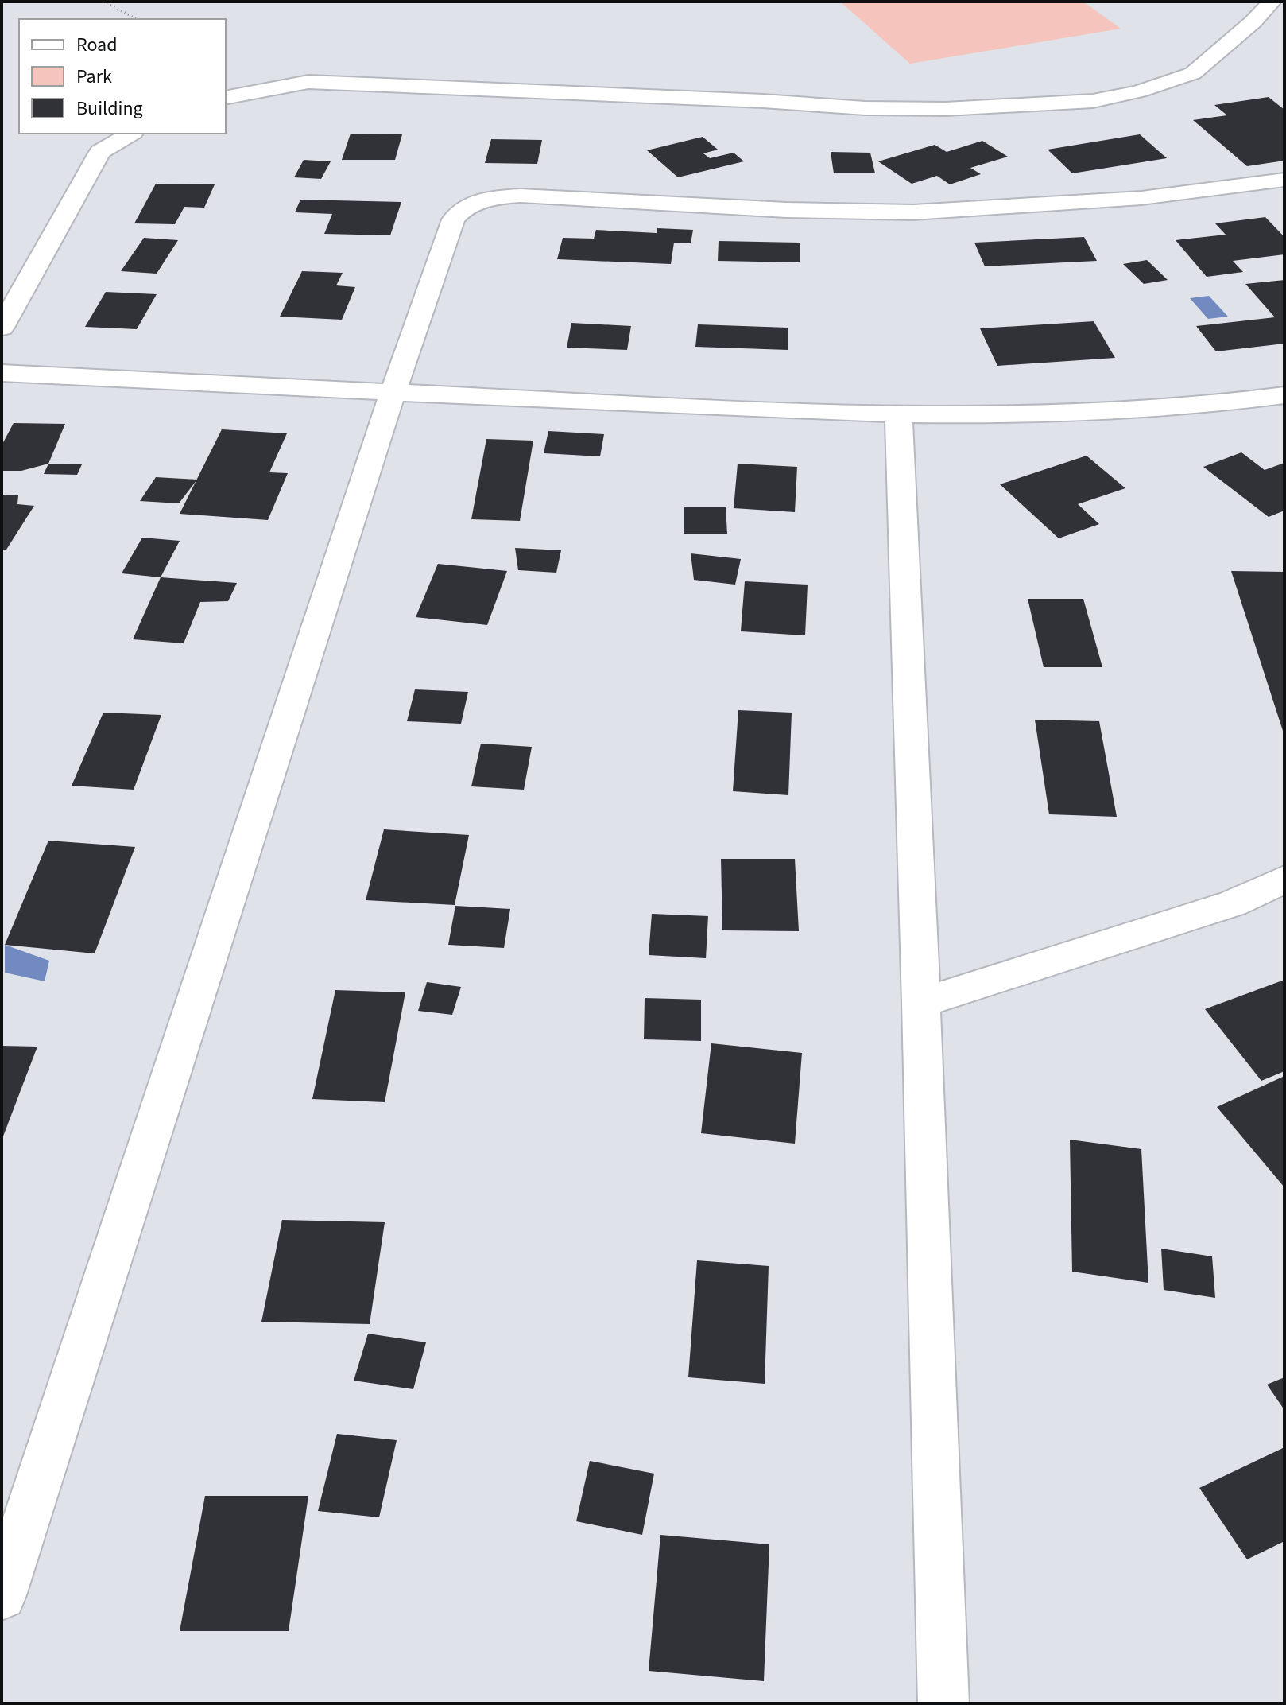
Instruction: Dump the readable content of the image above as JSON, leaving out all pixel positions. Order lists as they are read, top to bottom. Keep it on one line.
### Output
{"legend":["Road","Park","Building"]}
